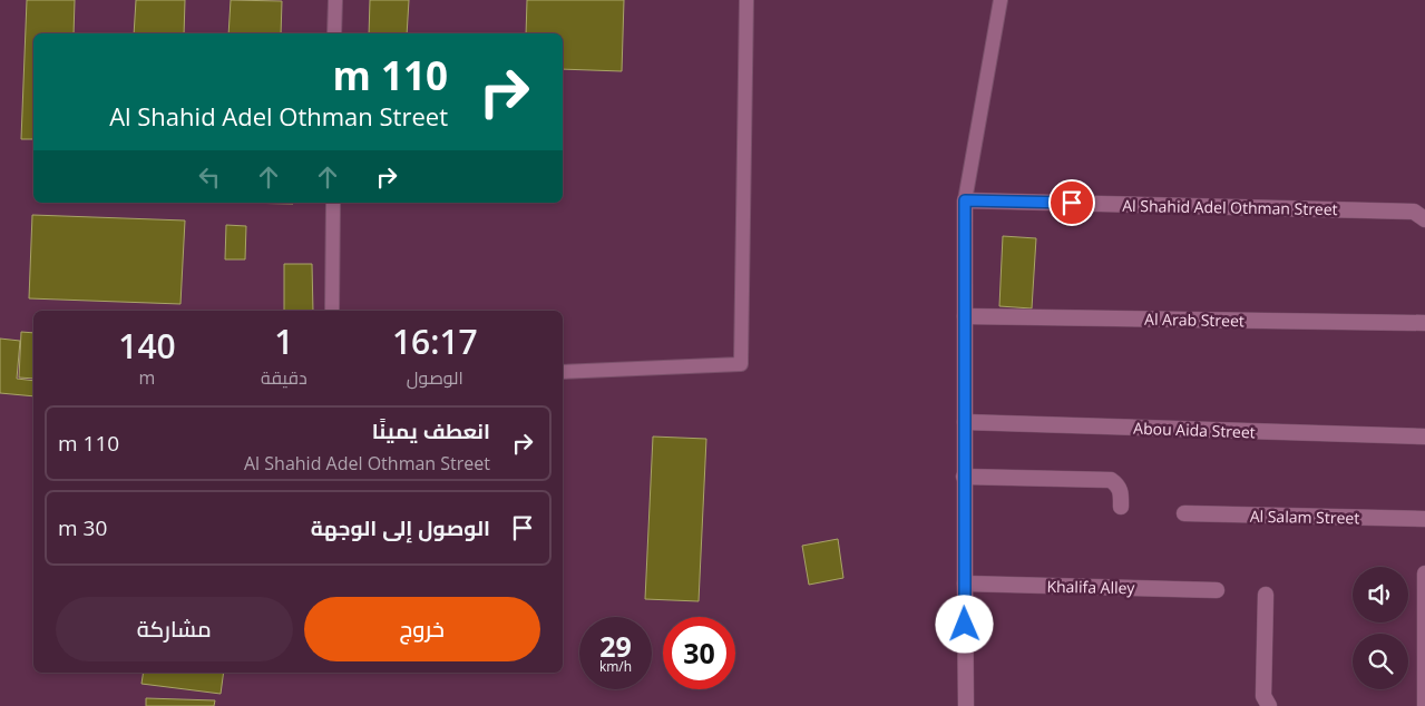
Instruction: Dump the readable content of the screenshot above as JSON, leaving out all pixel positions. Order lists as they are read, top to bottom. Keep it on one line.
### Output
{"streets":{"street":["Al Shahid Adel Othman Street","Al Arab Street","Abou Aida Street","Al Salam Street","Khalifa Alley"]},"page":{"turn":["110 m","Al Shahid Adel Othman Street"],"eta":["16:17","الوصول","1","دقيقة","140","m"],"list":[{"name":"انعطف يمينًا","note":"Al Shahid Adel Othman Street","value":"110 m"},{"name":"الوصول إلى الوجهة","value":"30 m"}],"buttons":["خروج","مشاركة"],"speed":"29 km/h","limit":"30"}}
